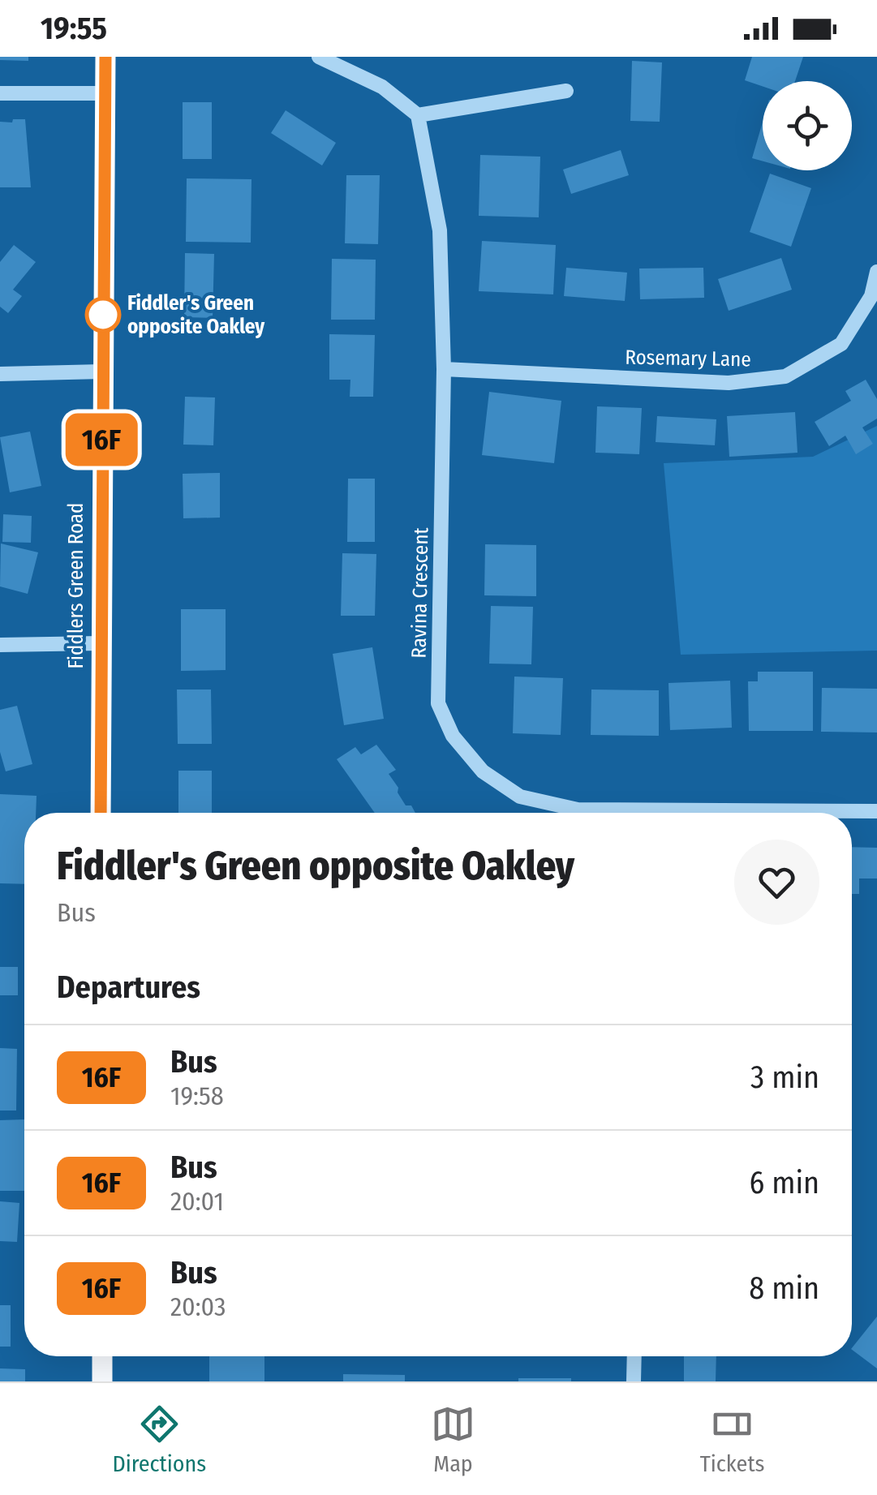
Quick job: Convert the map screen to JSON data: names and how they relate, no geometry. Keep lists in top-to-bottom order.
{
  "streets": {
    "main road": ["Fiddlers Green Road"],
    "street": ["Rosemary Lane", "Ravina Crescent"]
  },
  "crossings": [
    ["Rosemary Lane", "Ravina Crescent"]
  ],
  "places": ["Fiddler's Green opposite Oakley"],
  "lines": ["bus line 16F"],
  "page": {
    "status": "19:55",
    "on_map": "16F",
    "heading": [
      ["Fiddler's Green opposite Oakley", "Bus"],
      "Departures"
    ],
    "list": [
      {
        "mark": "16F",
        "name": "Bus",
        "note": "19:58",
        "value": "3 min"
      },
      {
        "mark": "16F",
        "name": "Bus",
        "note": "20:01",
        "value": "6 min"
      },
      {
        "mark": "16F",
        "name": "Bus",
        "note": "20:03",
        "value": "8 min"
      }
    ],
    "tabs": ["Directions", "Map", "Tickets"]
  }
}
